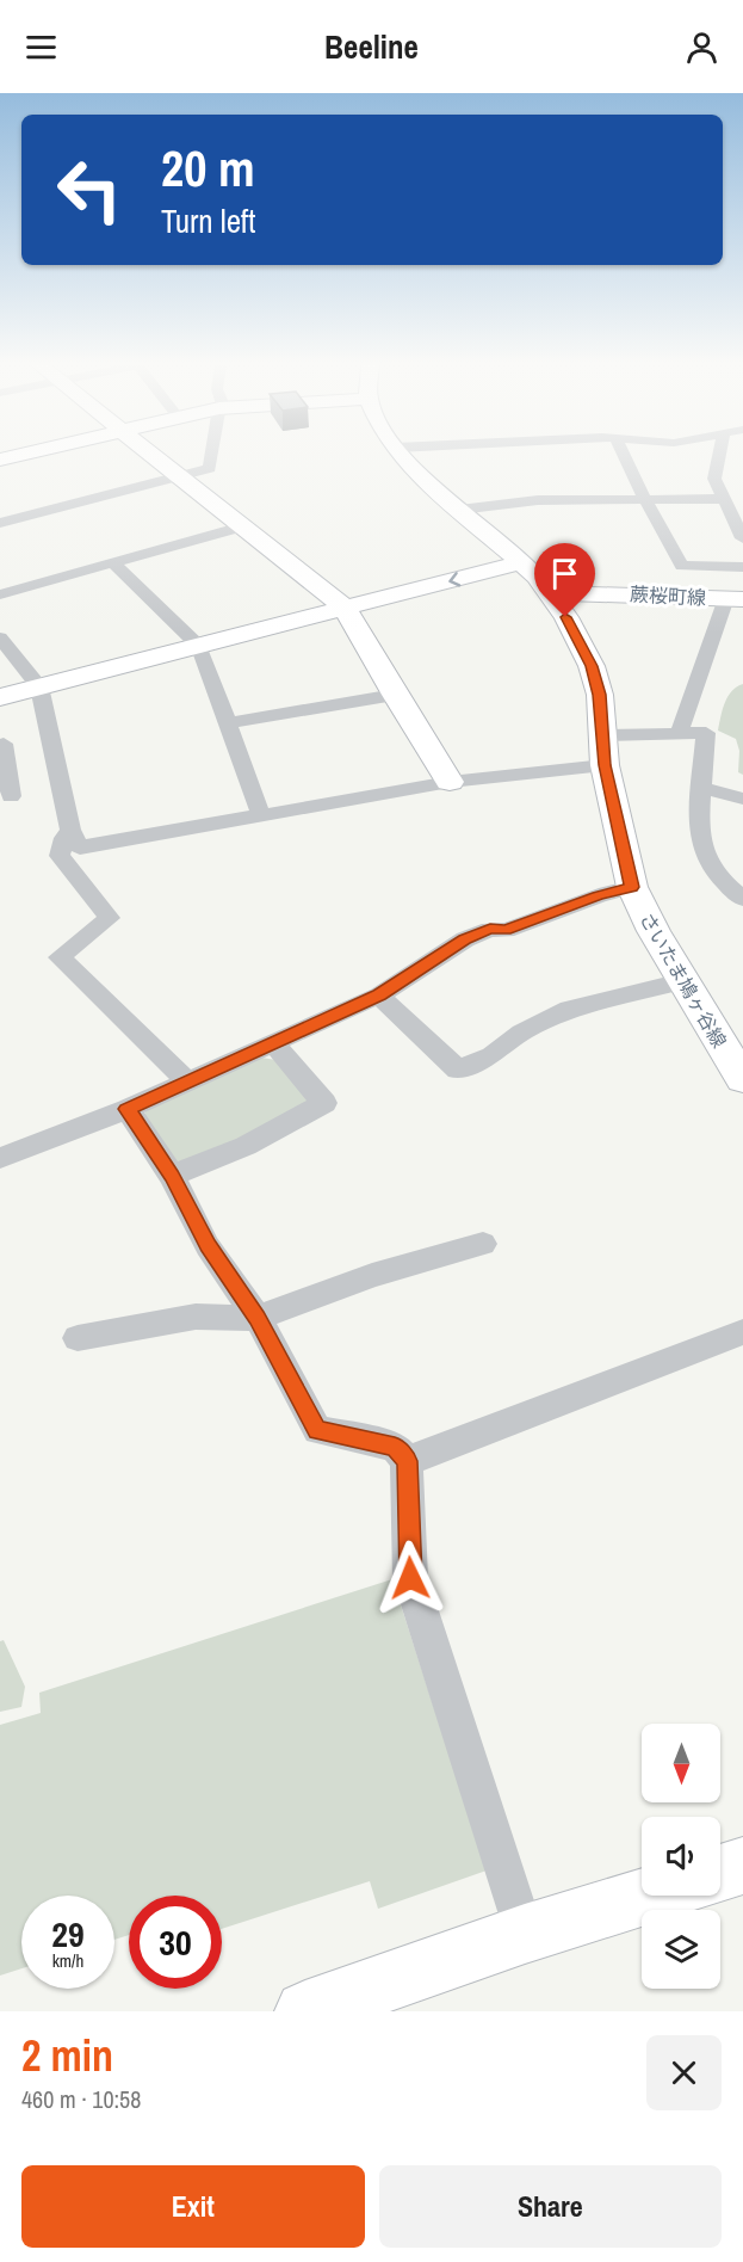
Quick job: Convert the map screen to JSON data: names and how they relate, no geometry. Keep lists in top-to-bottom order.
{
  "streets": {
    "main road": ["蕨桜町線", "さいたま鳩ヶ谷線"]
  },
  "crossings": [
    ["蕨桜町線", "さいたま鳩ヶ谷線"]
  ],
  "north": "bottom",
  "page": {
    "header": "Beeline",
    "turn": ["20 m", "Turn left"],
    "speed": "29 km/h",
    "limit": "30",
    "heading": ["2 min", "460 m · 10:58"],
    "buttons": ["Exit", "Share"]
  }
}
